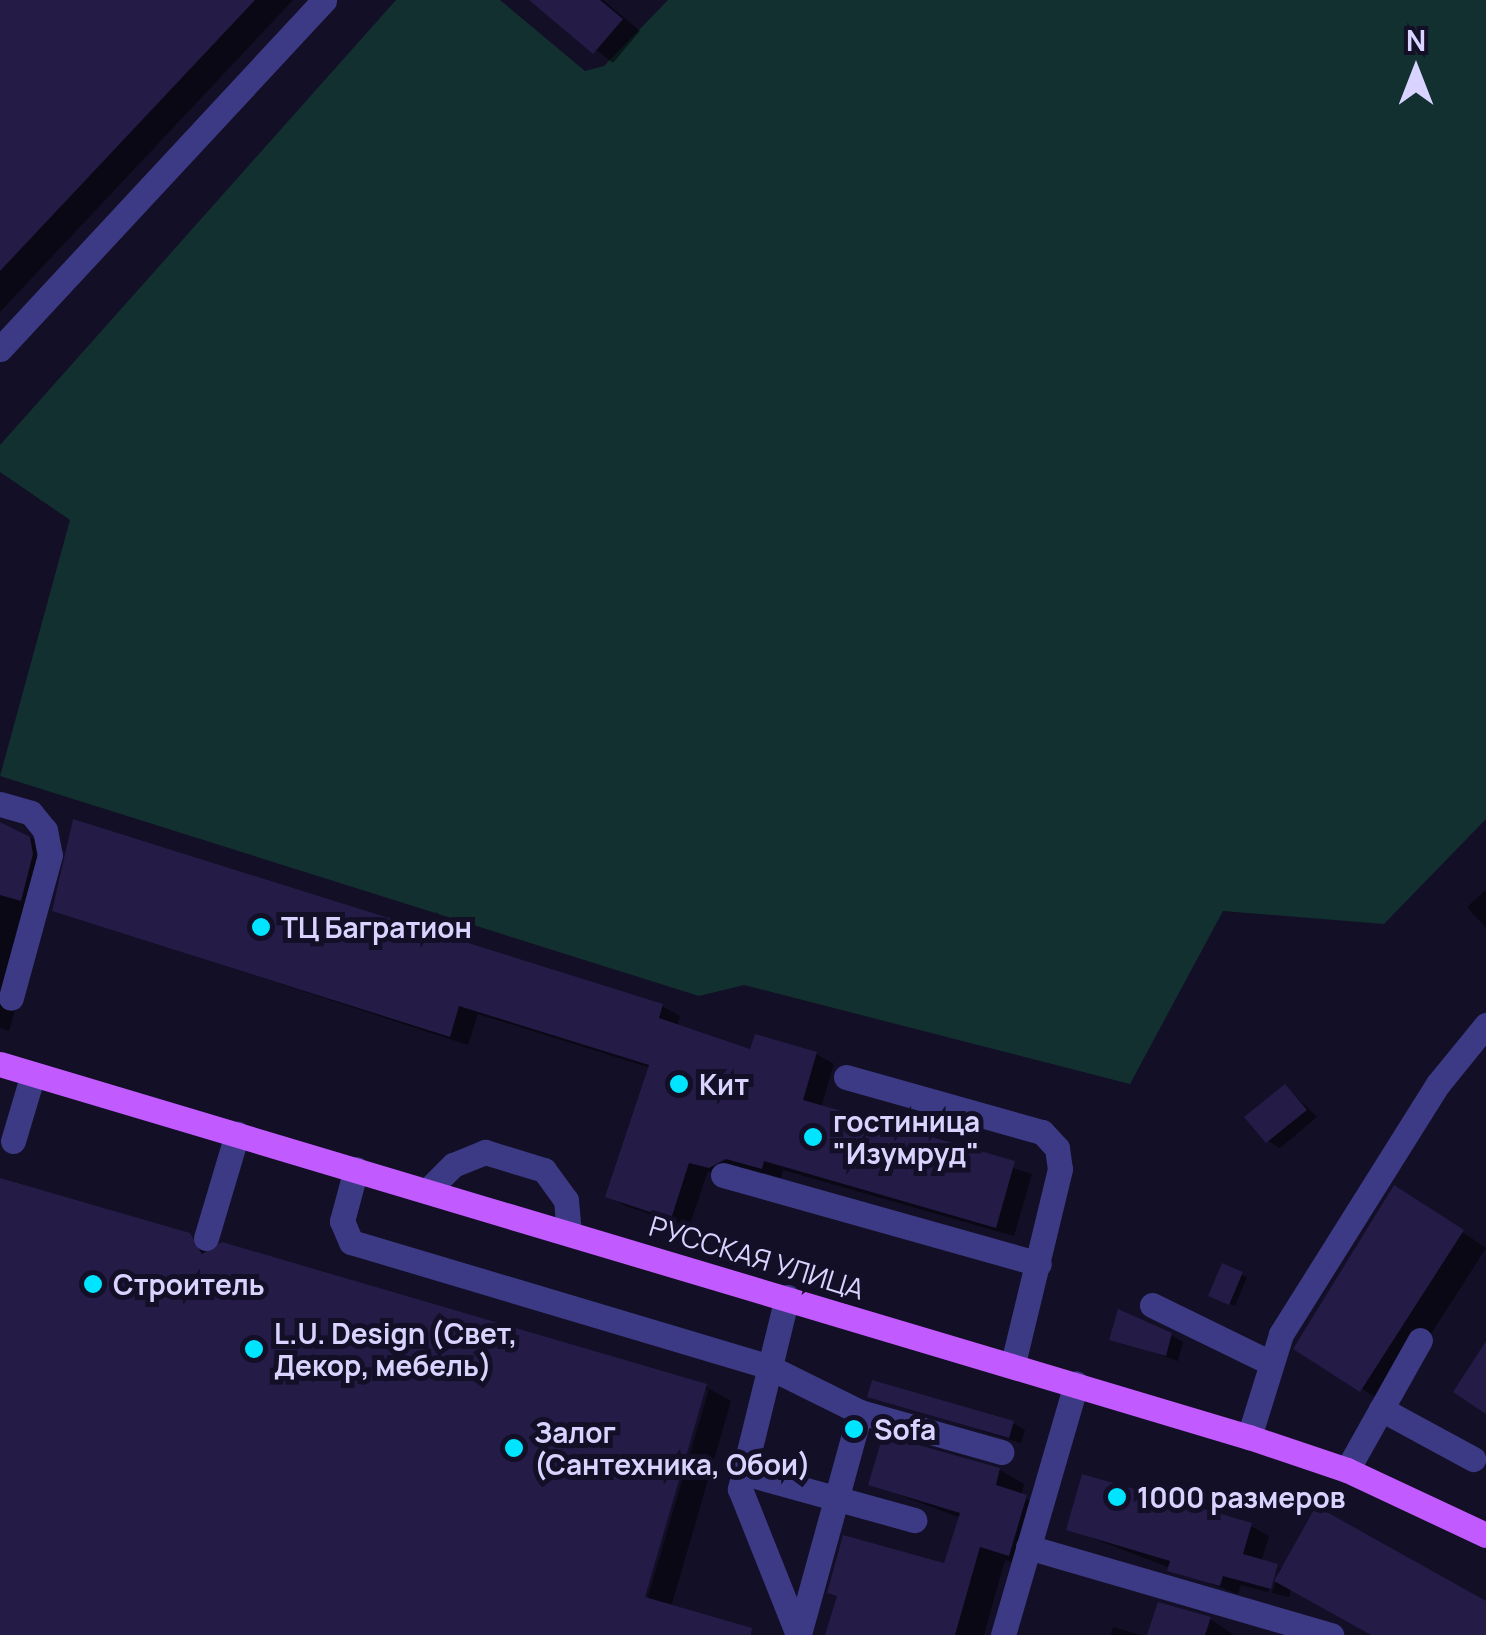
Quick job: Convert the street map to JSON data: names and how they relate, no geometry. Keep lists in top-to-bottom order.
{
  "streets": {
    "main road": ["РУССКАЯ УЛИЦА"]
  },
  "places": [
    "ТЦ Багратион",
    "Кит",
    "гостиница \"Изумруд\"",
    "Строитель",
    "L.U. Design (Свет, Декор, мебель)",
    "Sofa",
    "Залог (Сантехника, Обои)",
    "1000 размеров"
  ],
  "north": "top"
}
